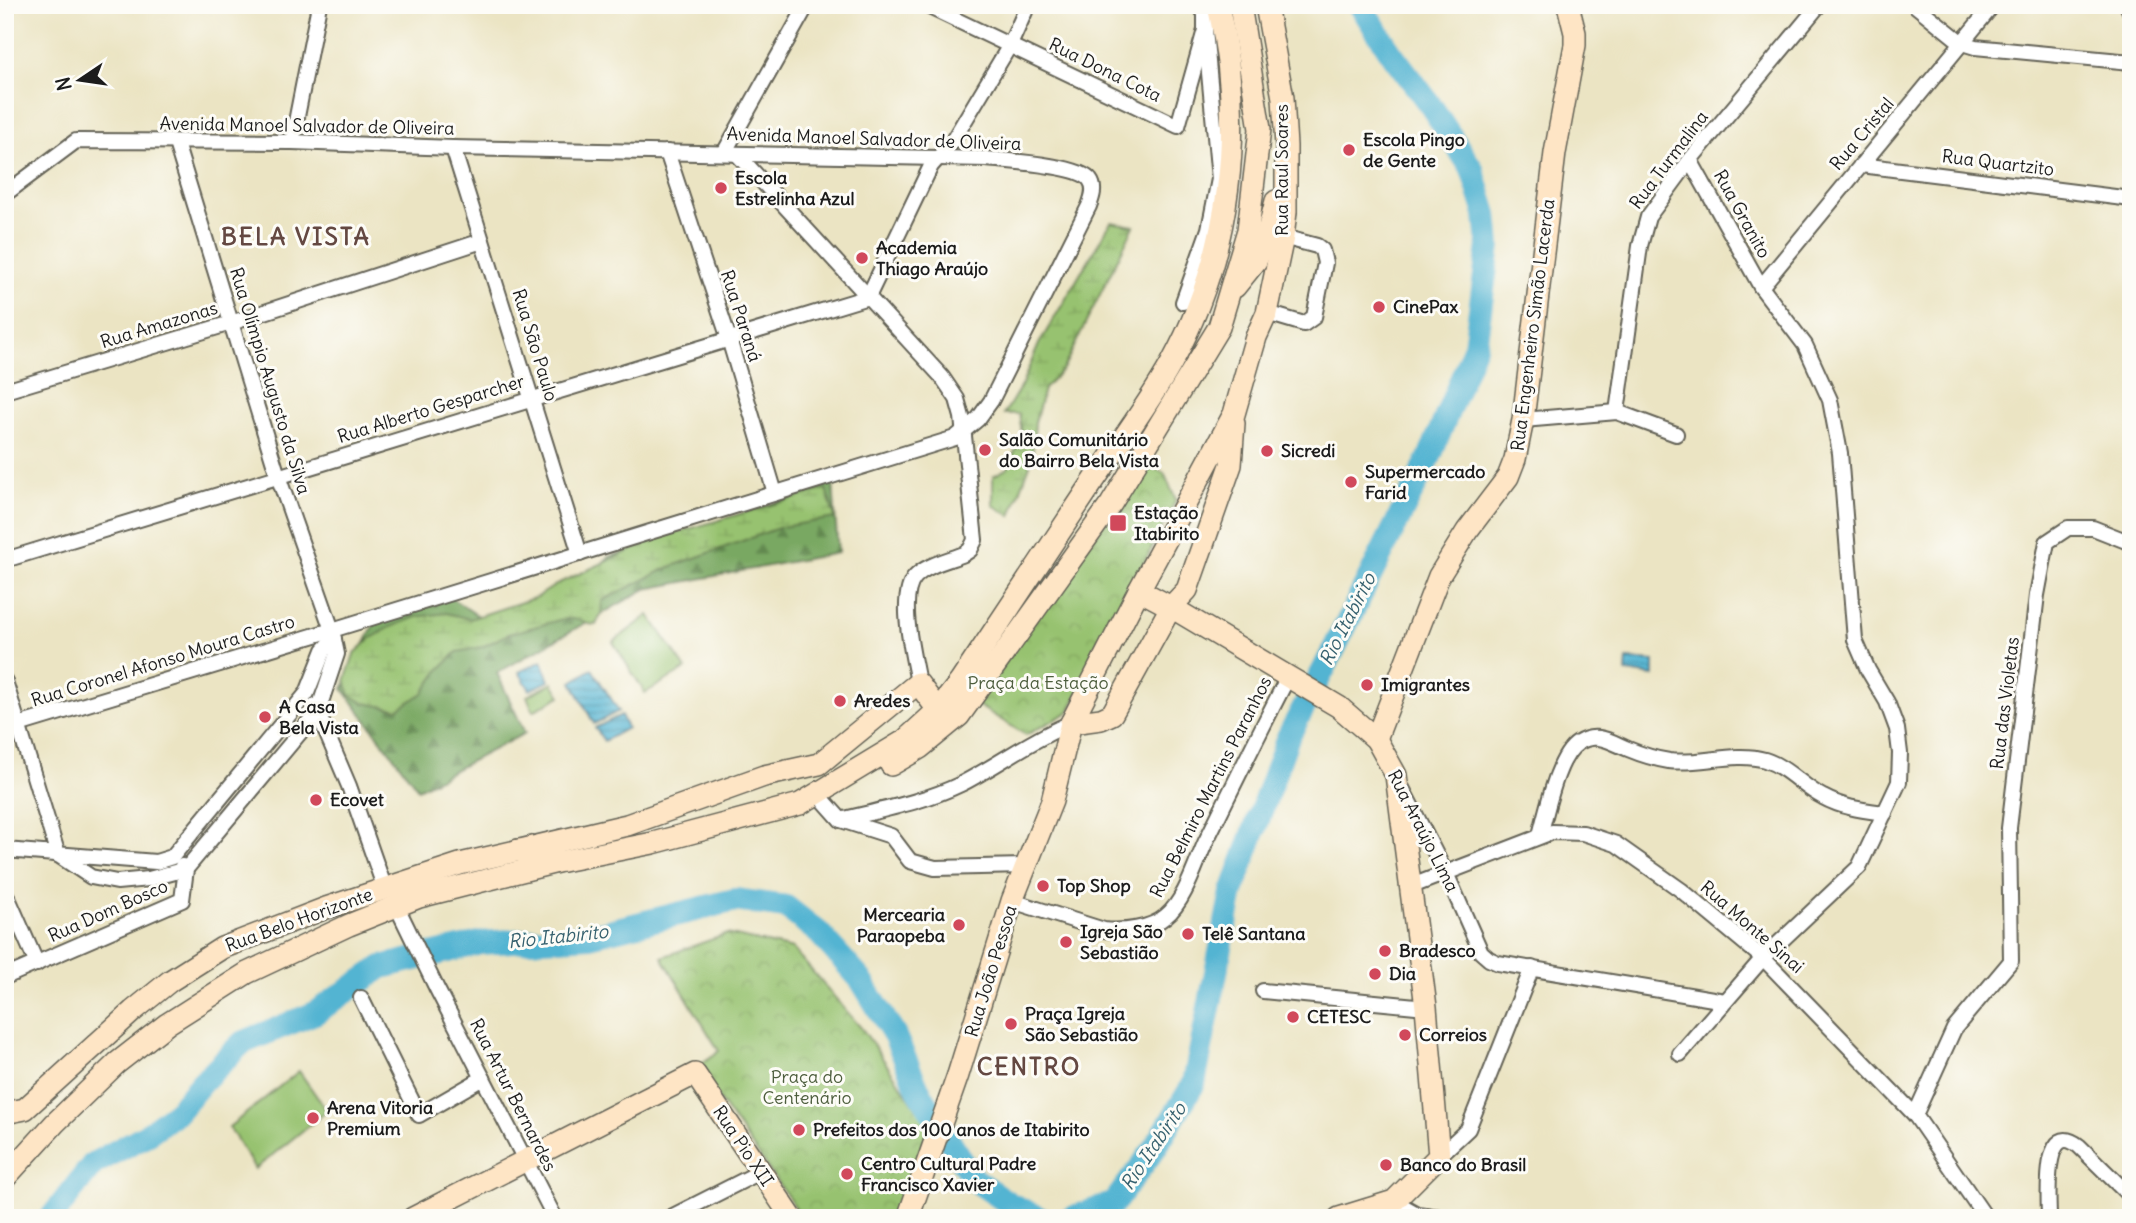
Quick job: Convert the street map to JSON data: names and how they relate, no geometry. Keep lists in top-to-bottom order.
{
  "streets": {
    "street": [
      "Rua Dona Cota",
      "Avenida Manoel Salvador de Oliveira",
      "Rua Cristal",
      "Rua Turmalina",
      "Rua Quartzito",
      "Rua Raul Soares",
      "Rua Granito",
      "Rua Paraná",
      "Rua Amazonas",
      "Rua Engenheiro Simão Lacerda",
      "Rua São Paulo",
      "Rua Olímpio Augusto da Silva",
      "Rua Alberto Gesparcher",
      "Rua Coronel Afonso Moura Castro",
      "Rua das Violetas",
      "Rua Belmiro Martins Paranhos",
      "Rua Araújo Lima",
      "Rua Dom Bosco",
      "Rua Belo Horizonte",
      "Rua Monte Sinai",
      "Rua João Pessoa",
      "Rua Artur Bernardes",
      "Rua Pio XII"
    ]
  },
  "crossings": [
    ["Avenida Manoel Salvador de Oliveira", "Rua Paraná"],
    ["Avenida Manoel Salvador de Oliveira", "Rua São Paulo"],
    ["Avenida Manoel Salvador de Oliveira", "Rua Olímpio Augusto da Silva"],
    ["Avenida Manoel Salvador de Oliveira", "Rua Coronel Afonso Moura Castro"],
    ["Rua Cristal", "Rua Quartzito"],
    ["Rua Cristal", "Rua Granito"],
    ["Rua Turmalina", "Rua Granito"],
    ["Rua Raul Soares", "Rua João Pessoa"],
    ["Rua Granito", "Rua Araújo Lima"],
    ["Rua Granito", "Rua Monte Sinai"],
    ["Rua Paraná", "Rua Alberto Gesparcher"],
    ["Rua Amazonas", "Rua São Paulo"],
    ["Rua Amazonas", "Rua Olímpio Augusto da Silva"],
    ["Rua Engenheiro Simão Lacerda", "Rua Araújo Lima"],
    ["Rua São Paulo", "Rua Alberto Gesparcher"],
    ["Rua Olímpio Augusto da Silva", "Rua Alberto Gesparcher"],
    ["Rua Olímpio Augusto da Silva", "Rua Coronel Afonso Moura Castro"],
    ["Rua das Violetas", "Rua Monte Sinai"],
    ["Rua Belmiro Martins Paranhos", "Rua Araújo Lima"],
    ["Rua Belmiro Martins Paranhos", "Rua João Pessoa"],
    ["Rua Araújo Lima", "Rua Monte Sinai"],
    ["Rua Araújo Lima", "Rua João Pessoa"],
    ["Rua Belo Horizonte", "Rua Artur Bernardes"],
    ["Rua Artur Bernardes", "Rua Pio XII"]
  ],
  "districts": ["BELA VISTA", "CENTRO"],
  "water": ["Rio Itabirito"],
  "parks": ["Praça da Estação", "Praça do Centenário"],
  "places": {
    "other": [
      "Escola Pingo de Gente",
      "Escola Estrelinha Azul",
      "Academia Thiago Araújo",
      "CinePax",
      "Salão Comunitário do Bairro Bela Vista",
      "Sicredi",
      "Supermercado Farid",
      "Imigrantes",
      "Aredes",
      "A Casa Bela Vista",
      "Ecovet",
      "Top Shop",
      "Mercearia Paraopeba",
      "Telê Santana",
      "Igreja São Sebastião",
      "Bradesco",
      "Dia",
      "CETESC",
      "Praça Igreja São Sebastião",
      "Correios",
      "Arena Vitoria Premium",
      "Prefeitos dos 100 anos de Itabirito",
      "Banco do Brasil",
      "Centro Cultural Padre Francisco Xavier"
    ],
    "transit": ["Estação Itabirito"]
  },
  "north": "left"
}
